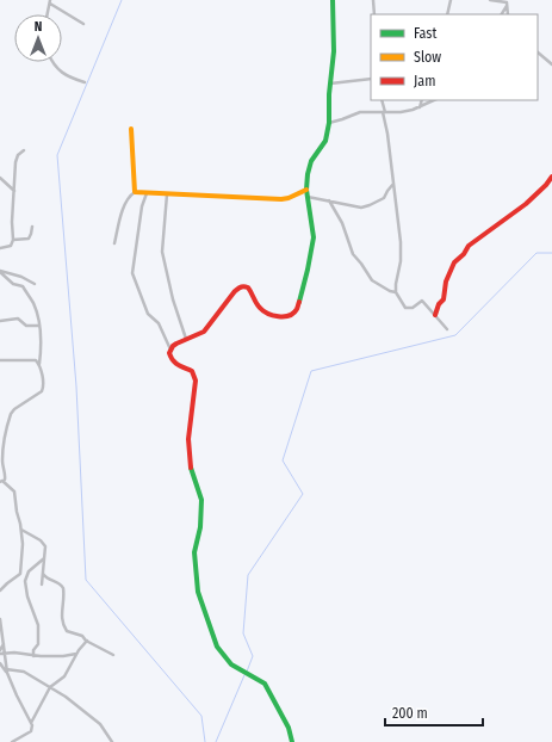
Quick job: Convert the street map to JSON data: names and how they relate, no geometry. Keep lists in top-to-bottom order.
{
  "legend": ["Fast", "Slow", "Jam"],
  "scale_bar": "200 m",
  "north": "top"
}
